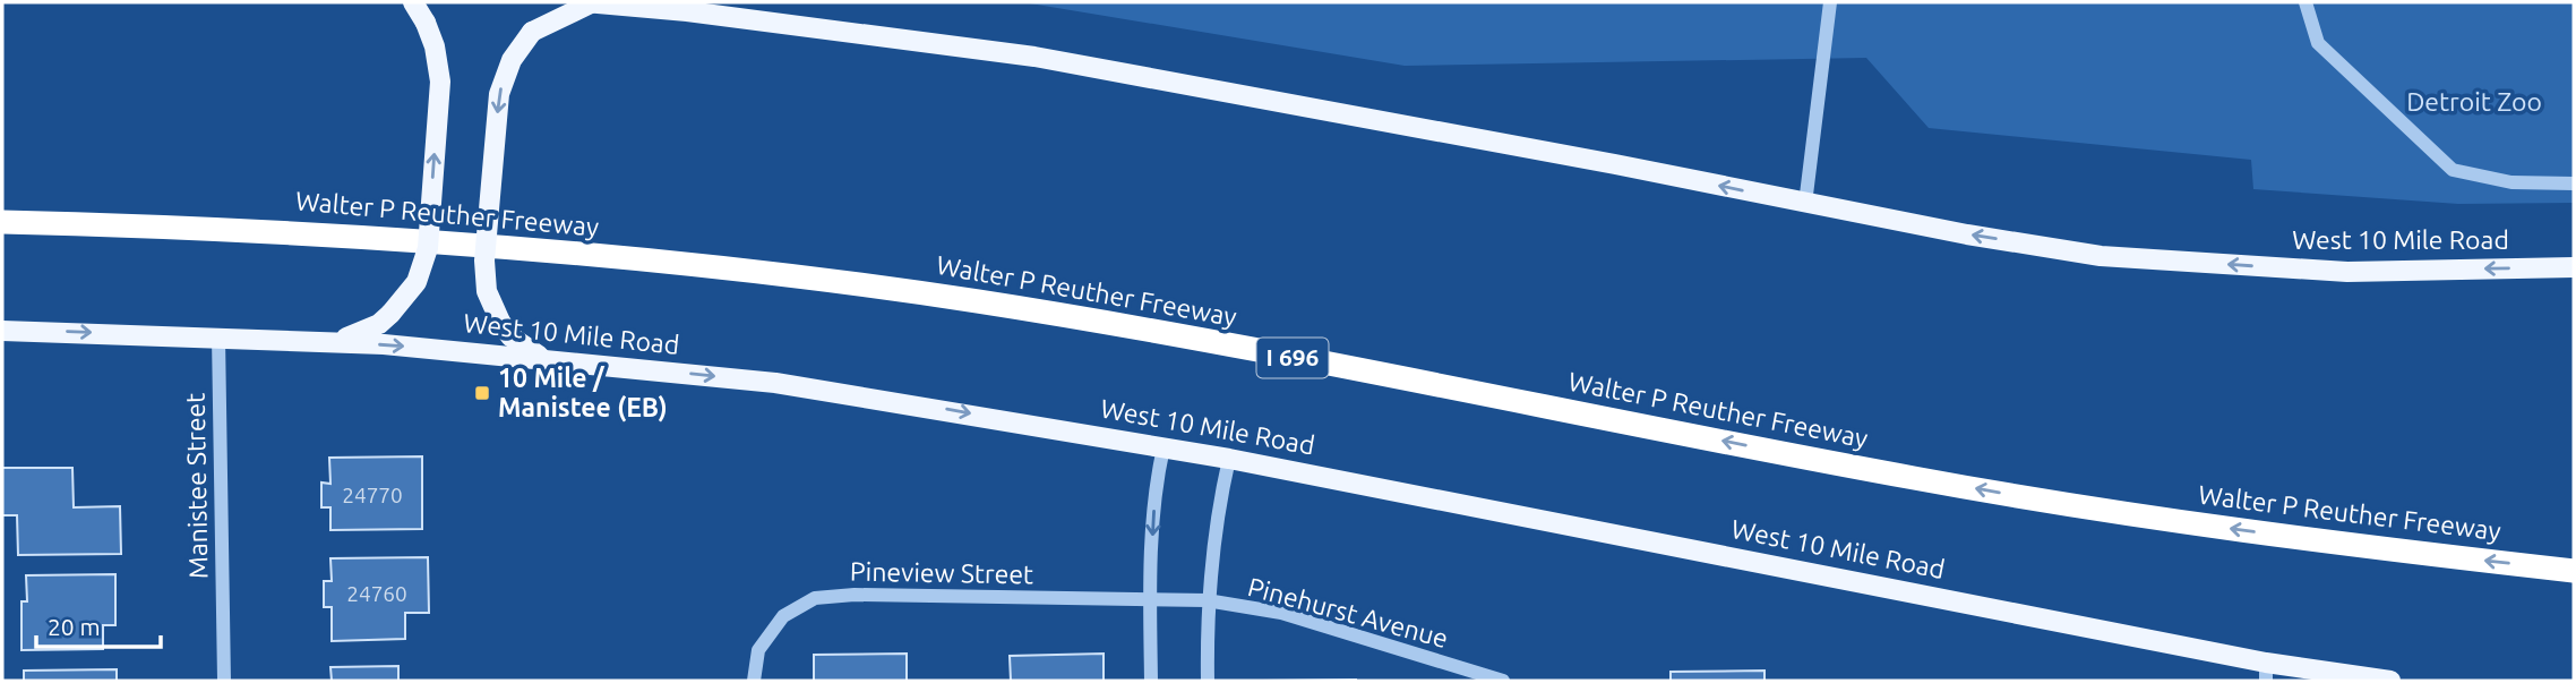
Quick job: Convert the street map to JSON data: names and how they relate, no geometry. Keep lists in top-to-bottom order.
{
  "streets": {
    "highway": ["Walter P Reuther Freeway", "I 696"],
    "main road": ["West 10 Mile Road"],
    "street": ["Manistee Street", "Pineview Street", "Pinehurst Avenue"]
  },
  "crossings": [
    ["West 10 Mile Road", "Manistee Street"],
    ["Pineview Street", "Pinehurst Avenue"]
  ],
  "one_way": ["Walter P Reuther Freeway"],
  "parks": ["Detroit Zoo"],
  "places": {
    "transit": ["10 Mile / Manistee (EB)"]
  },
  "house_numbers": ["24770", "24760"],
  "scale_bar": "20 m"
}
